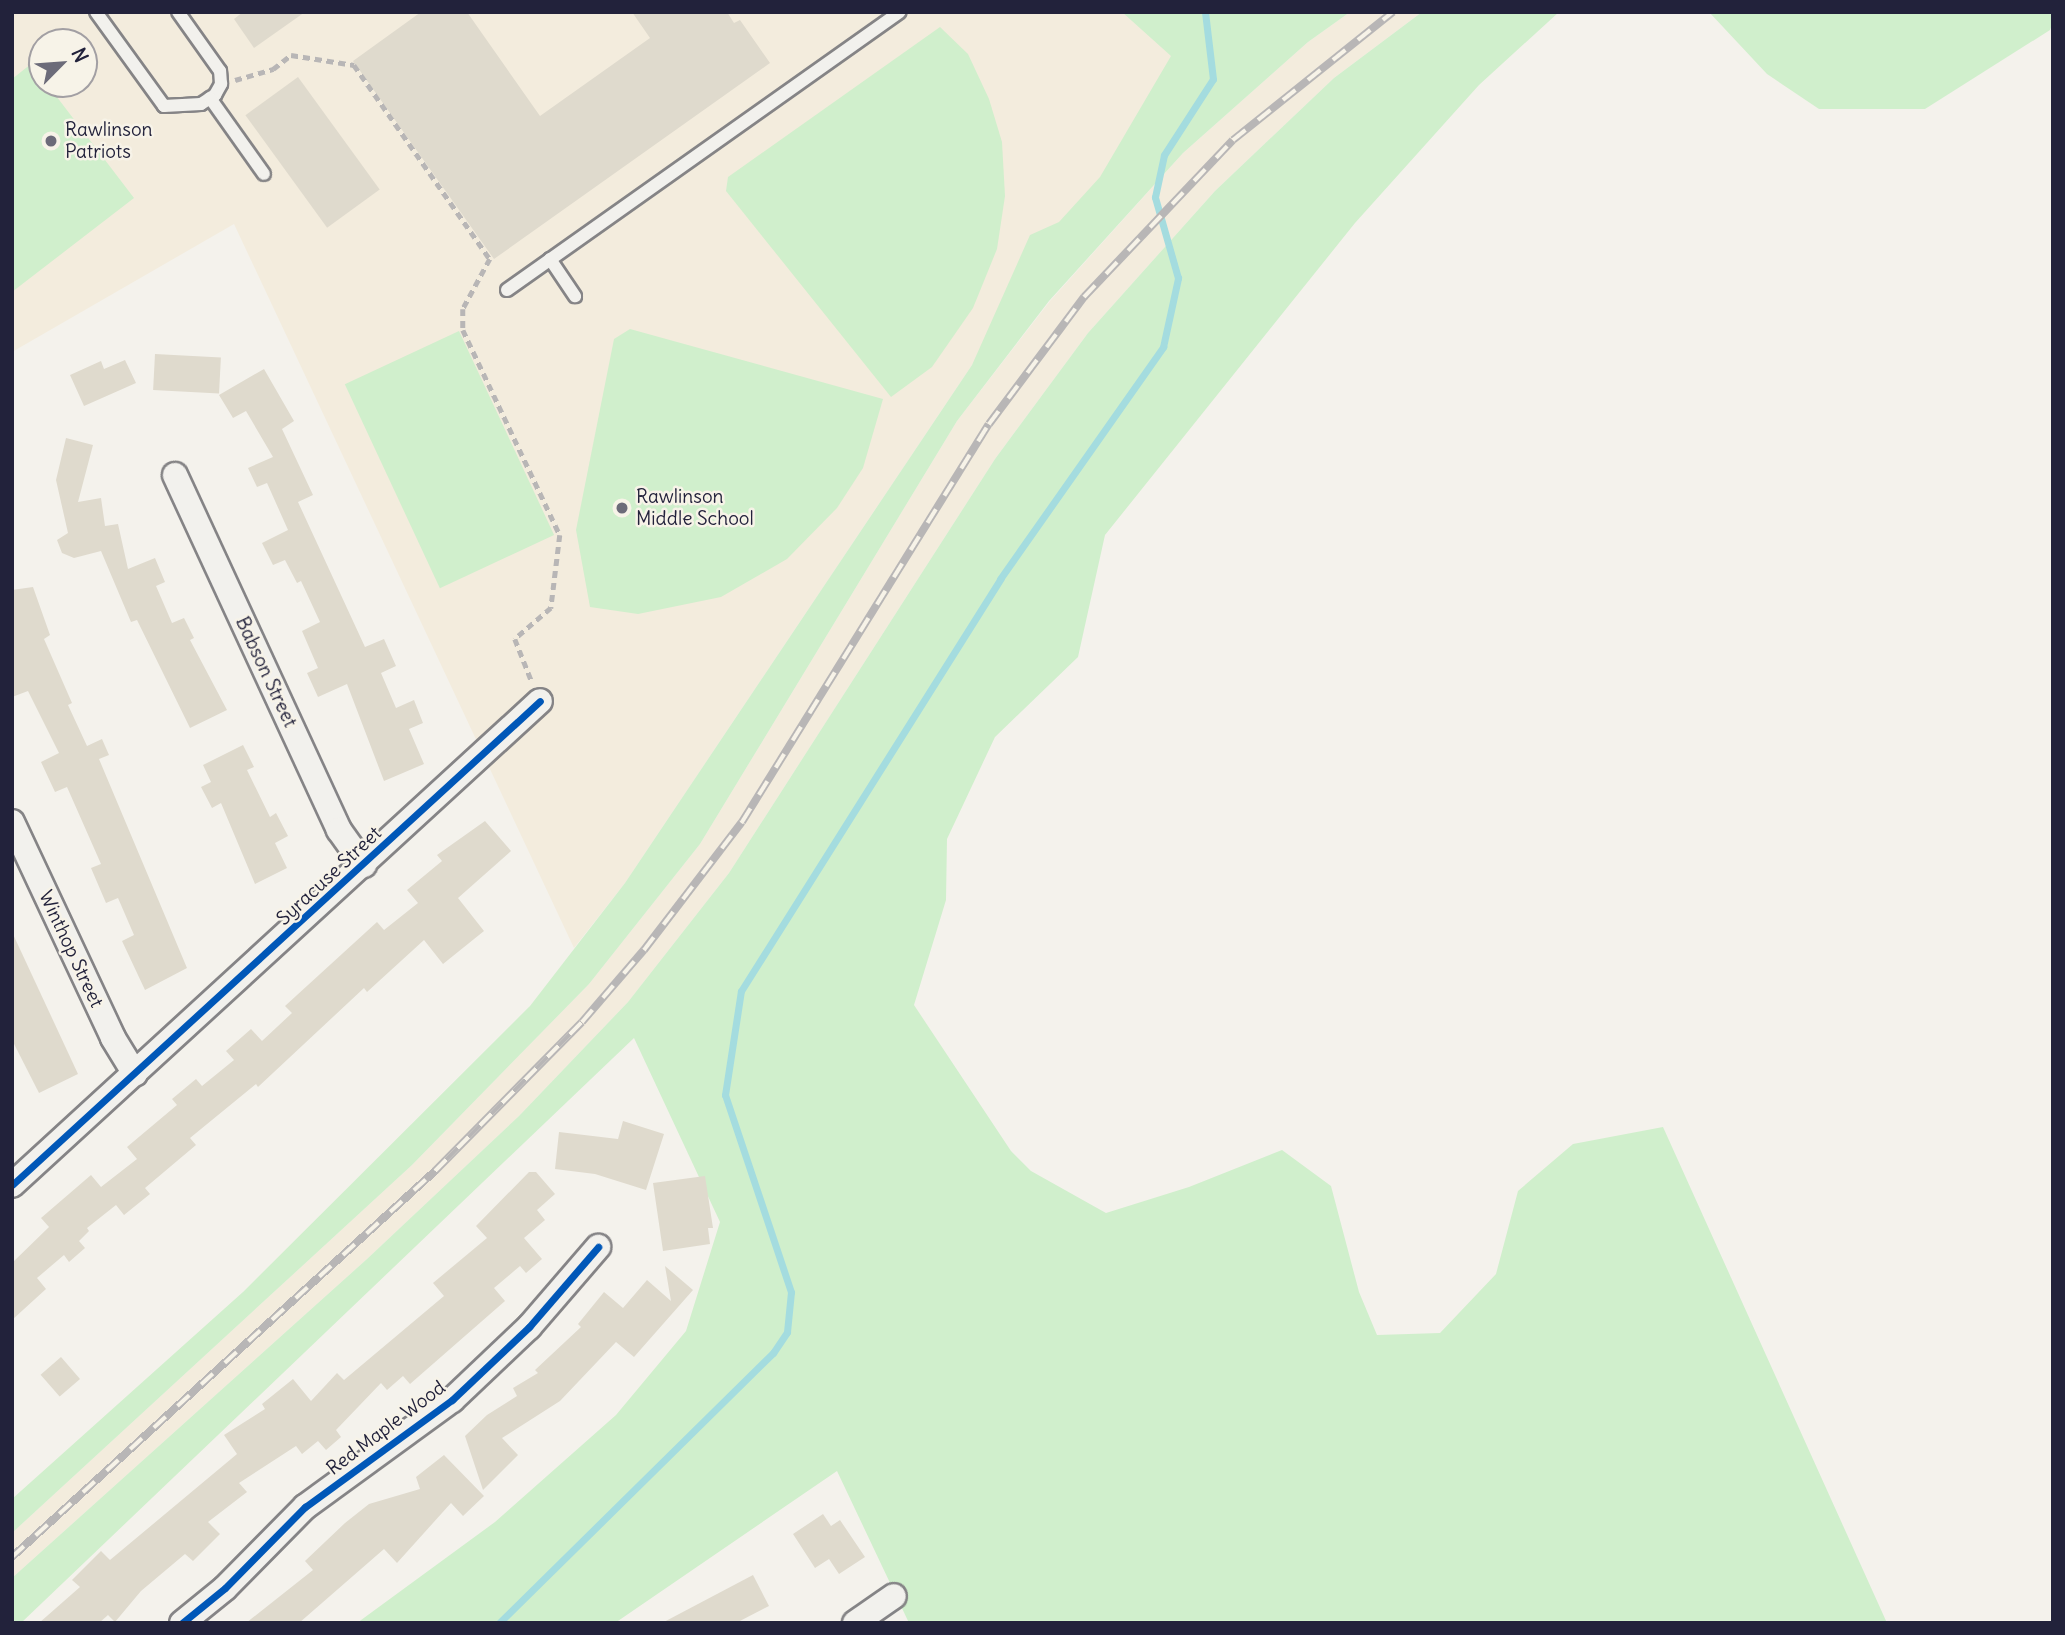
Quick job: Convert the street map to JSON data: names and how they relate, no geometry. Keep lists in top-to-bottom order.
{
  "streets": {
    "street": [
      "Babson Street",
      "Syracuse Street",
      "Winthop Street",
      "Red Maple Wood"
    ]
  },
  "crossings": [
    ["Babson Street", "Syracuse Street"],
    ["Syracuse Street", "Winthop Street"]
  ],
  "places": ["Rawlinson Patriots", "Rawlinson Middle School"],
  "north": "top right"
}
